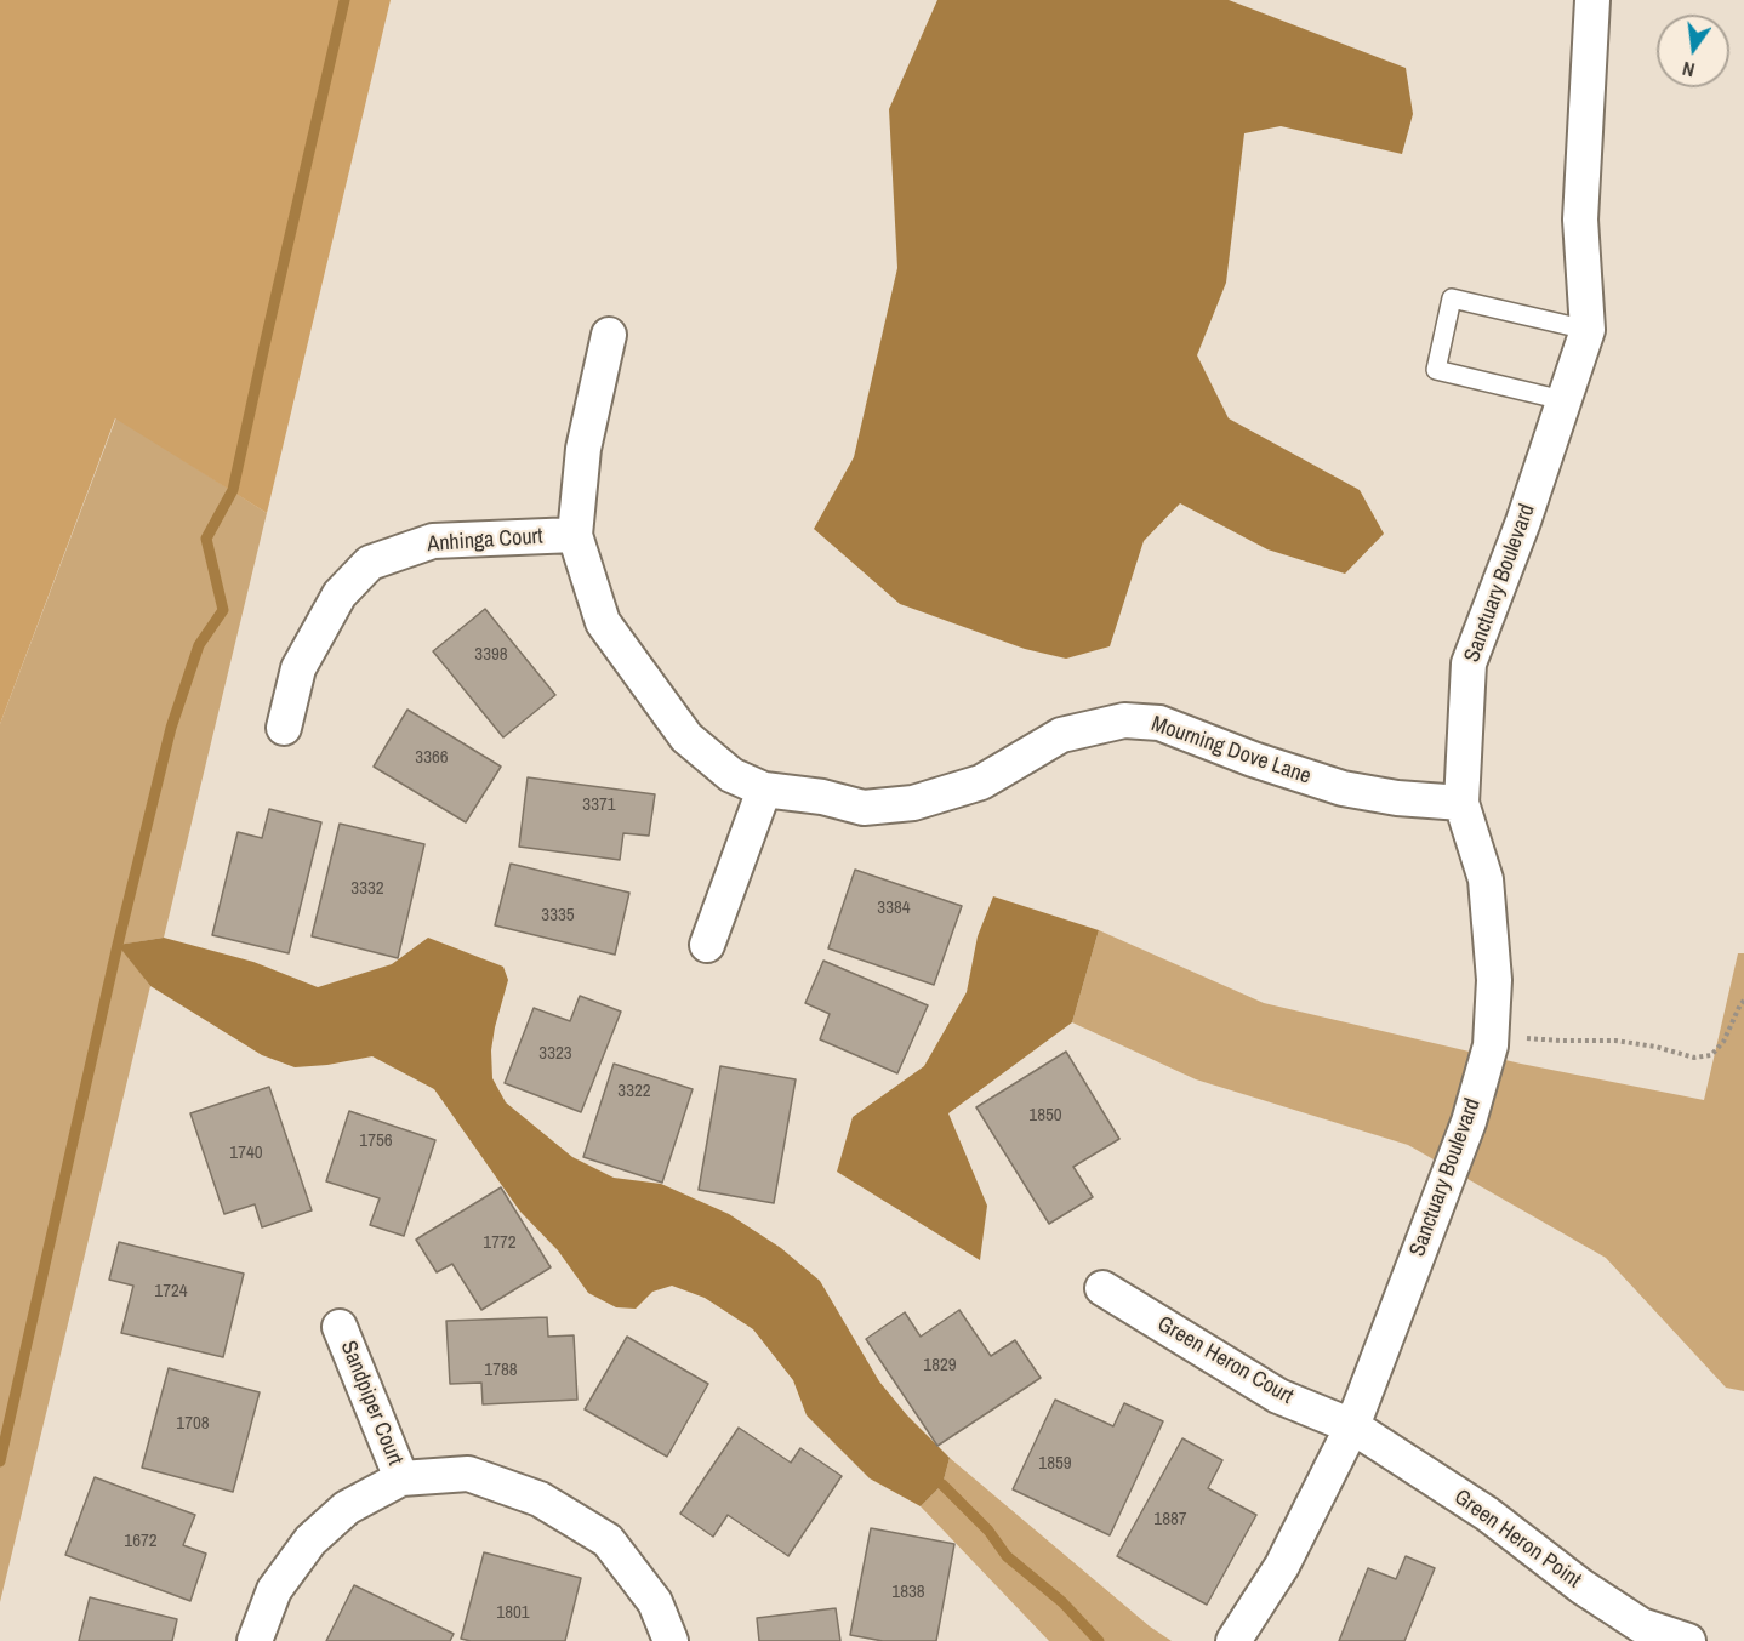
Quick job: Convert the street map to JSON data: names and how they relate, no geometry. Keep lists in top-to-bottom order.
{
  "streets": {
    "street": [
      "Anhinga Court",
      "Sanctuary Boulevard",
      "Mourning Dove Lane",
      "Green Heron Court",
      "Sandpiper Court",
      "Green Heron Point"
    ]
  },
  "crossings": [
    ["Anhinga Court", "Mourning Dove Lane"],
    ["Sanctuary Boulevard", "Mourning Dove Lane"],
    ["Sanctuary Boulevard", "Green Heron Court"],
    ["Sanctuary Boulevard", "Green Heron Point"],
    ["Green Heron Court", "Green Heron Point"]
  ],
  "house_numbers": [
    "3398",
    "3366",
    "3371",
    "3332",
    "3384",
    "3335",
    "3323",
    "3322",
    "1850",
    "1756",
    "1740",
    "1772",
    "1724",
    "1829",
    "1788",
    "1708",
    "1859",
    "1887",
    "1672",
    "1838",
    "1801"
  ],
  "north": "bottom"
}
